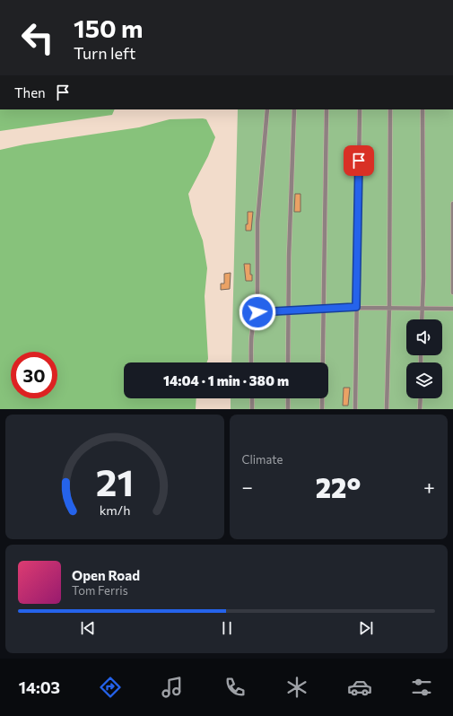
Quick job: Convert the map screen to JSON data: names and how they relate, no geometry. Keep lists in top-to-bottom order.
{
  "page": {
    "turn": ["150 m", "Turn left"],
    "then": "Then",
    "limit": "30",
    "trip": "14:04 · 1 min · 380 m",
    "tile": "Climate",
    "heat": ["−", "22°", "+"],
    "song": ["Open Road", "Tom Ferris"],
    "tabs": "14:03",
    "gauge": ["21", "km/h"]
  }
}
